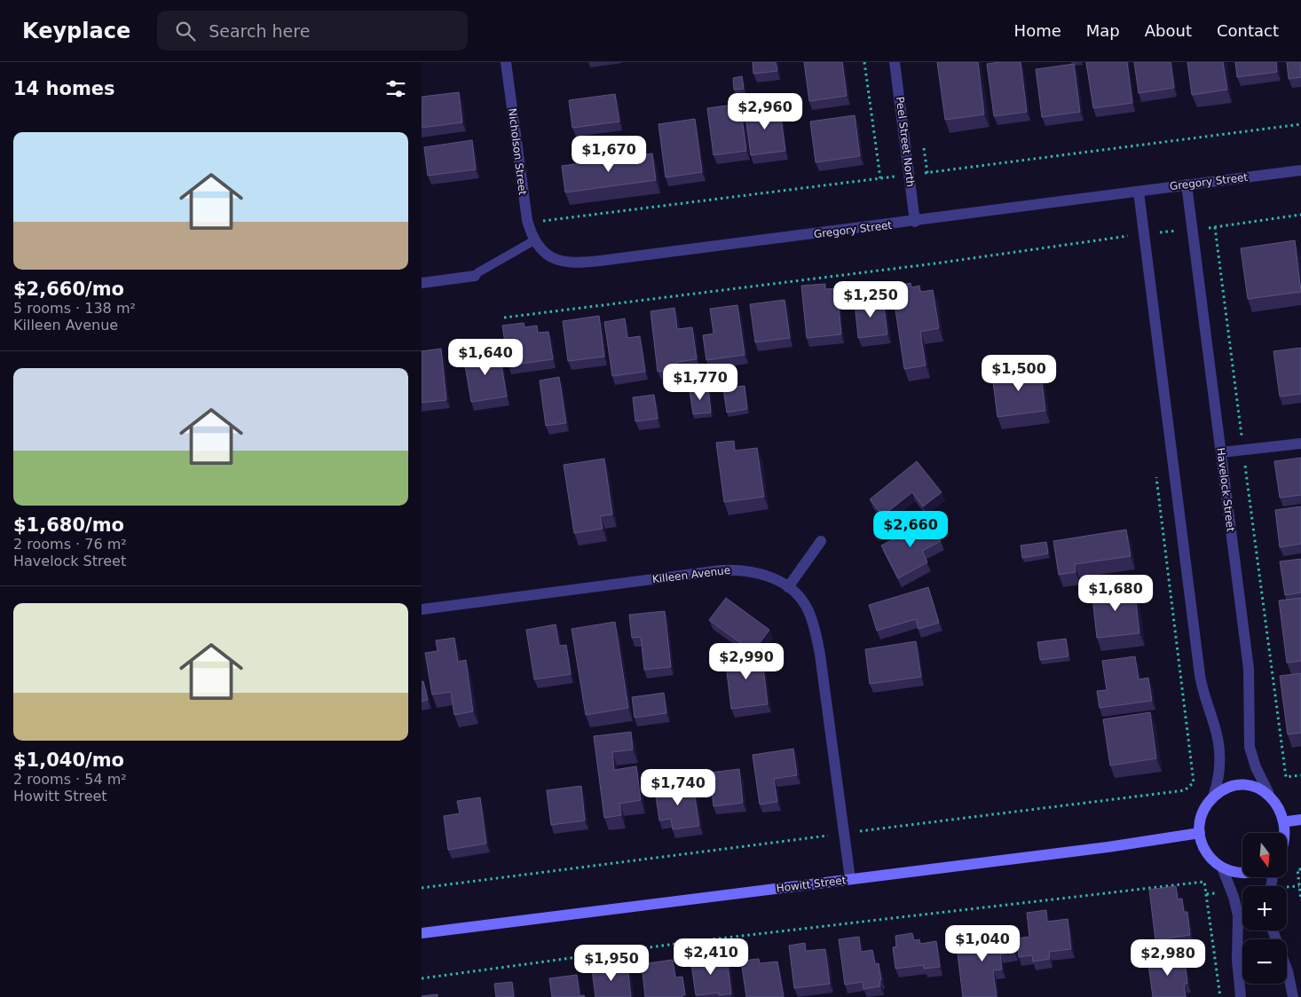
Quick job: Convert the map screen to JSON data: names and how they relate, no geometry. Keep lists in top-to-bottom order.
{
  "streets": {
    "street": [
      "Peel Street North",
      "Nicholson Street",
      "Gregory Street",
      "Havelock Street",
      "Killeen Avenue",
      "Howitt Street"
    ]
  },
  "crossings": [
    ["Peel Street North", "Gregory Street"],
    ["Nicholson Street", "Gregory Street"],
    ["Gregory Street", "Havelock Street"],
    ["Killeen Avenue", "Howitt Street"]
  ],
  "north": "bottom",
  "page": {
    "header": "Keyplace",
    "search": "Search here",
    "nav": [
      "Home",
      "Map",
      "About",
      "Contact"
    ],
    "heading": "14 homes",
    "price": [
      "$2,960",
      "$1,670",
      "$1,250",
      "$1,640",
      "$1,500",
      "$1,770",
      "$2,660",
      "$1,680",
      "$2,990",
      "$1,740",
      "$1,040",
      "$2,410",
      "$2,980",
      "$1,950"
    ],
    "list": [
      {
        "name": "$2,660/mo",
        "note": "5 rooms · 138 m² · Killeen Avenue"
      },
      {
        "name": "$1,680/mo",
        "note": "2 rooms · 76 m² · Havelock Street"
      },
      {
        "name": "$1,040/mo",
        "note": "2 rooms · 54 m² · Howitt Street"
      }
    ],
    "map_buttons": ["+", "−"]
  }
}
